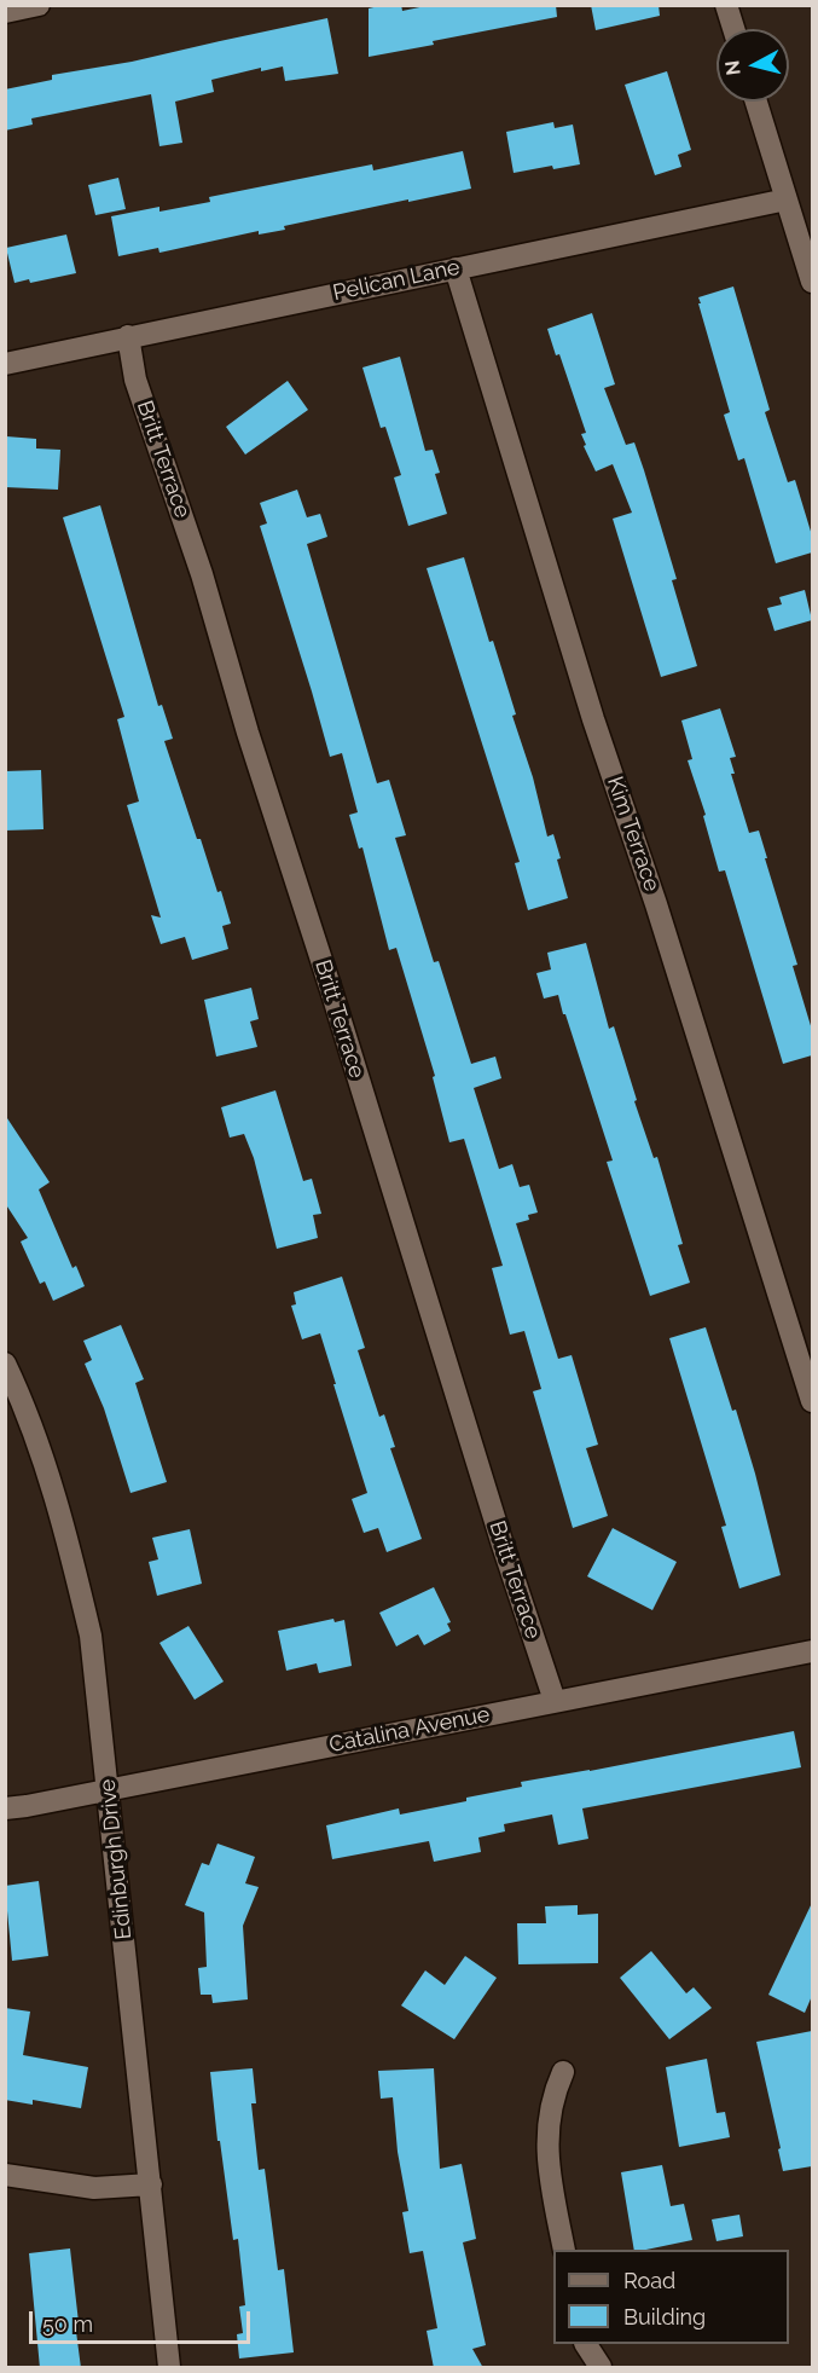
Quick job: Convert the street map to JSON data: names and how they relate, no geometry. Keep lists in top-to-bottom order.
{
  "streets": {
    "street": [
      "Pelican Lane",
      "Britt Terrace",
      "Kim Terrace",
      "Catalina Avenue",
      "Edinburgh Drive"
    ]
  },
  "crossings": [
    ["Pelican Lane", "Britt Terrace"],
    ["Pelican Lane", "Kim Terrace"],
    ["Britt Terrace", "Catalina Avenue"],
    ["Catalina Avenue", "Edinburgh Drive"]
  ],
  "legend": ["Road", "Building"],
  "scale_bar": "50 m",
  "north": "left"
}
